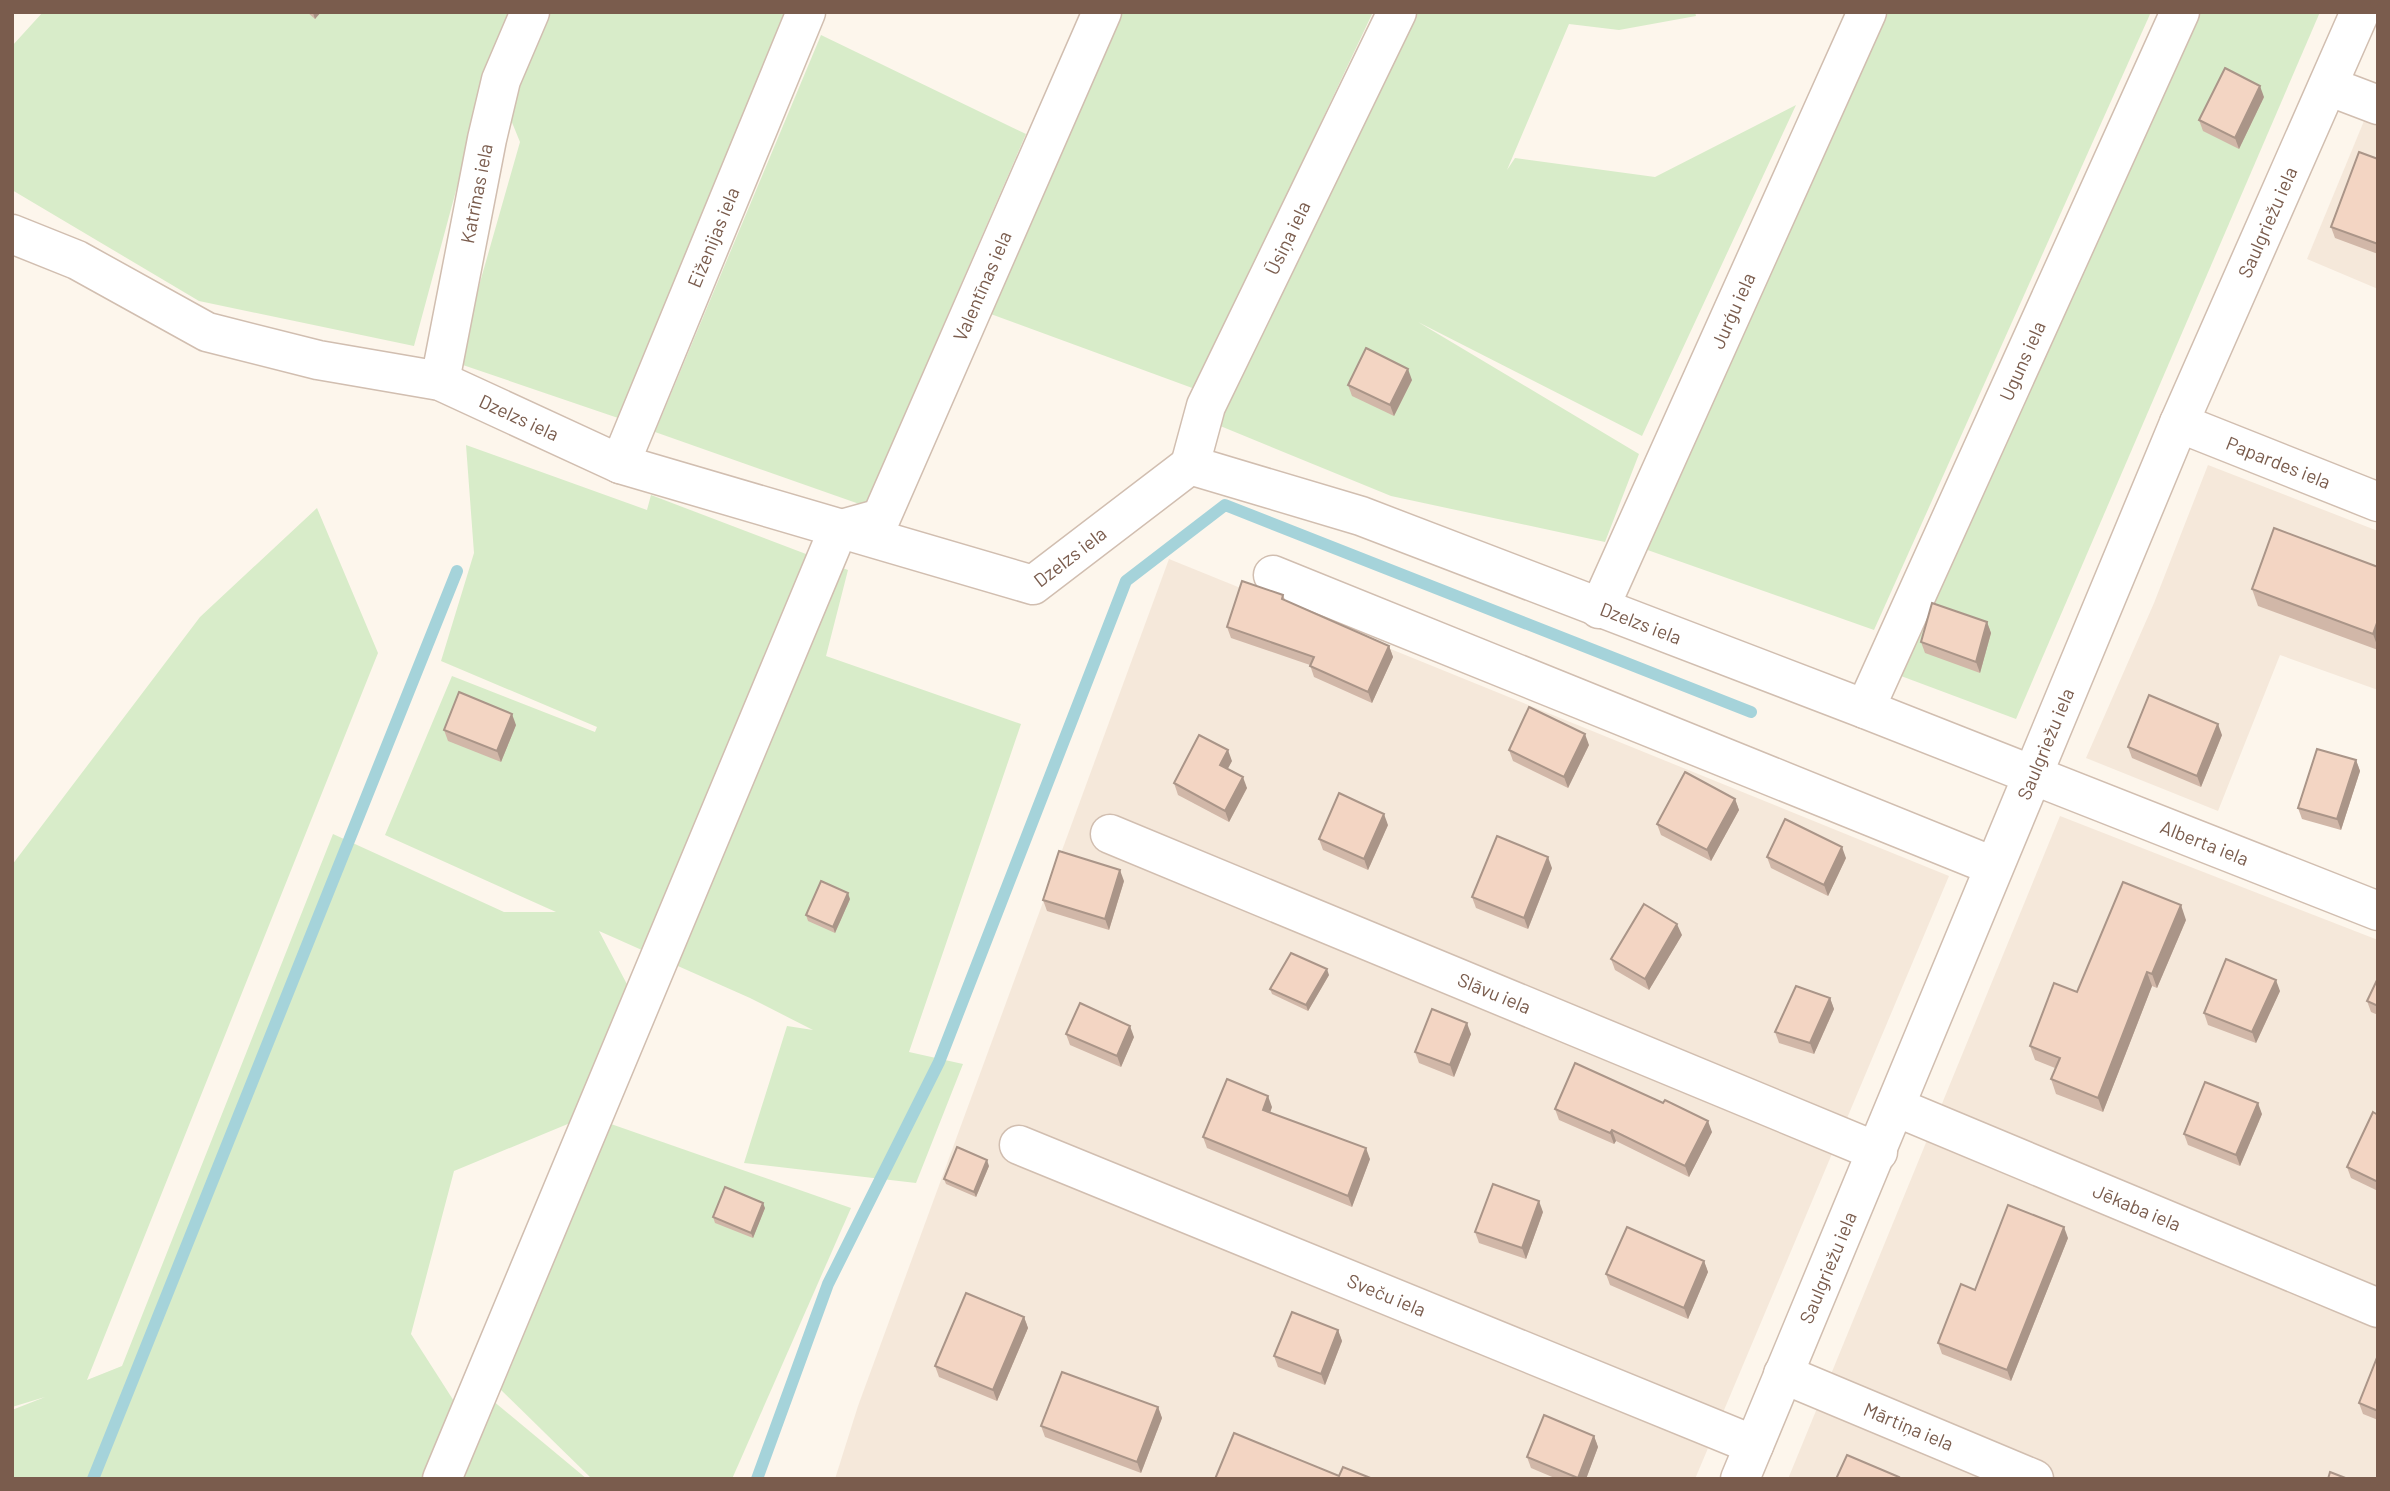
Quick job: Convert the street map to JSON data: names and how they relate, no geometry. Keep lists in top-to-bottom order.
{
  "streets": {
    "street": [
      "Katrīnas iela",
      "Saulgriežu iela",
      "Ūsiņa iela",
      "Eiženijas iela",
      "Valentīnas iela",
      "Jurģu iela",
      "Uguns iela",
      "Dzelzs iela",
      "Papardes iela",
      "Alberta iela",
      "Slāvu iela",
      "Jēkaba iela",
      "Sveču iela",
      "Mārtiņa iela"
    ]
  },
  "crossings": [
    ["Katrīnas iela", "Dzelzs iela"],
    ["Saulgriežu iela", "Dzelzs iela"],
    ["Saulgriežu iela", "Papardes iela"],
    ["Saulgriežu iela", "Alberta iela"],
    ["Saulgriežu iela", "Slāvu iela"],
    ["Saulgriežu iela", "Jēkaba iela"],
    ["Saulgriežu iela", "Sveču iela"],
    ["Saulgriežu iela", "Mārtiņa iela"],
    ["Ūsiņa iela", "Dzelzs iela"],
    ["Eiženijas iela", "Dzelzs iela"],
    ["Valentīnas iela", "Dzelzs iela"],
    ["Jurģu iela", "Dzelzs iela"],
    ["Uguns iela", "Dzelzs iela"],
    ["Dzelzs iela", "Alberta iela"]
  ]
}
